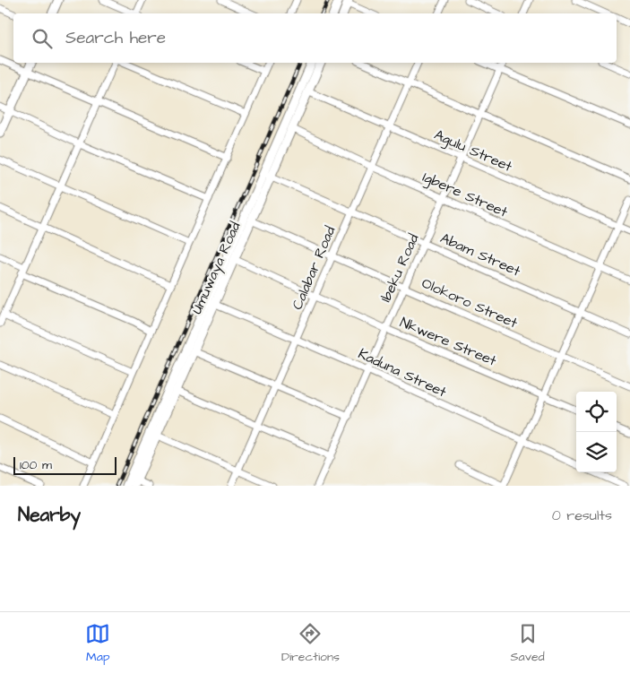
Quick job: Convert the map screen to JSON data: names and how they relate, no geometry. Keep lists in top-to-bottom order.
{
  "streets": {
    "street": [
      "Agulu Street",
      "Igbere Street",
      "Abam Street",
      "Umuwaya Road",
      "Calabar Road",
      "Ibeku Road",
      "Olokoro Street",
      "Nkwere Street",
      "Kaduna Street"
    ]
  },
  "crossings": [
    ["Agulu Street", "Umuwaya Road"],
    ["Agulu Street", "Calabar Road"],
    ["Agulu Street", "Ibeku Road"],
    ["Igbere Street", "Umuwaya Road"],
    ["Igbere Street", "Calabar Road"],
    ["Igbere Street", "Ibeku Road"],
    ["Abam Street", "Umuwaya Road"],
    ["Abam Street", "Calabar Road"],
    ["Abam Street", "Ibeku Road"],
    ["Umuwaya Road", "Olokoro Street"],
    ["Umuwaya Road", "Nkwere Street"],
    ["Umuwaya Road", "Kaduna Street"],
    ["Calabar Road", "Olokoro Street"],
    ["Calabar Road", "Nkwere Street"],
    ["Calabar Road", "Kaduna Street"],
    ["Ibeku Road", "Olokoro Street"],
    ["Ibeku Road", "Nkwere Street"],
    ["Ibeku Road", "Kaduna Street"]
  ],
  "scale_bar": "100 m",
  "page": {
    "search": "Search here",
    "scale": "100 m",
    "heading": ["Nearby", "0 results"],
    "nav": ["Map", "Directions", "Saved"]
  }
}
